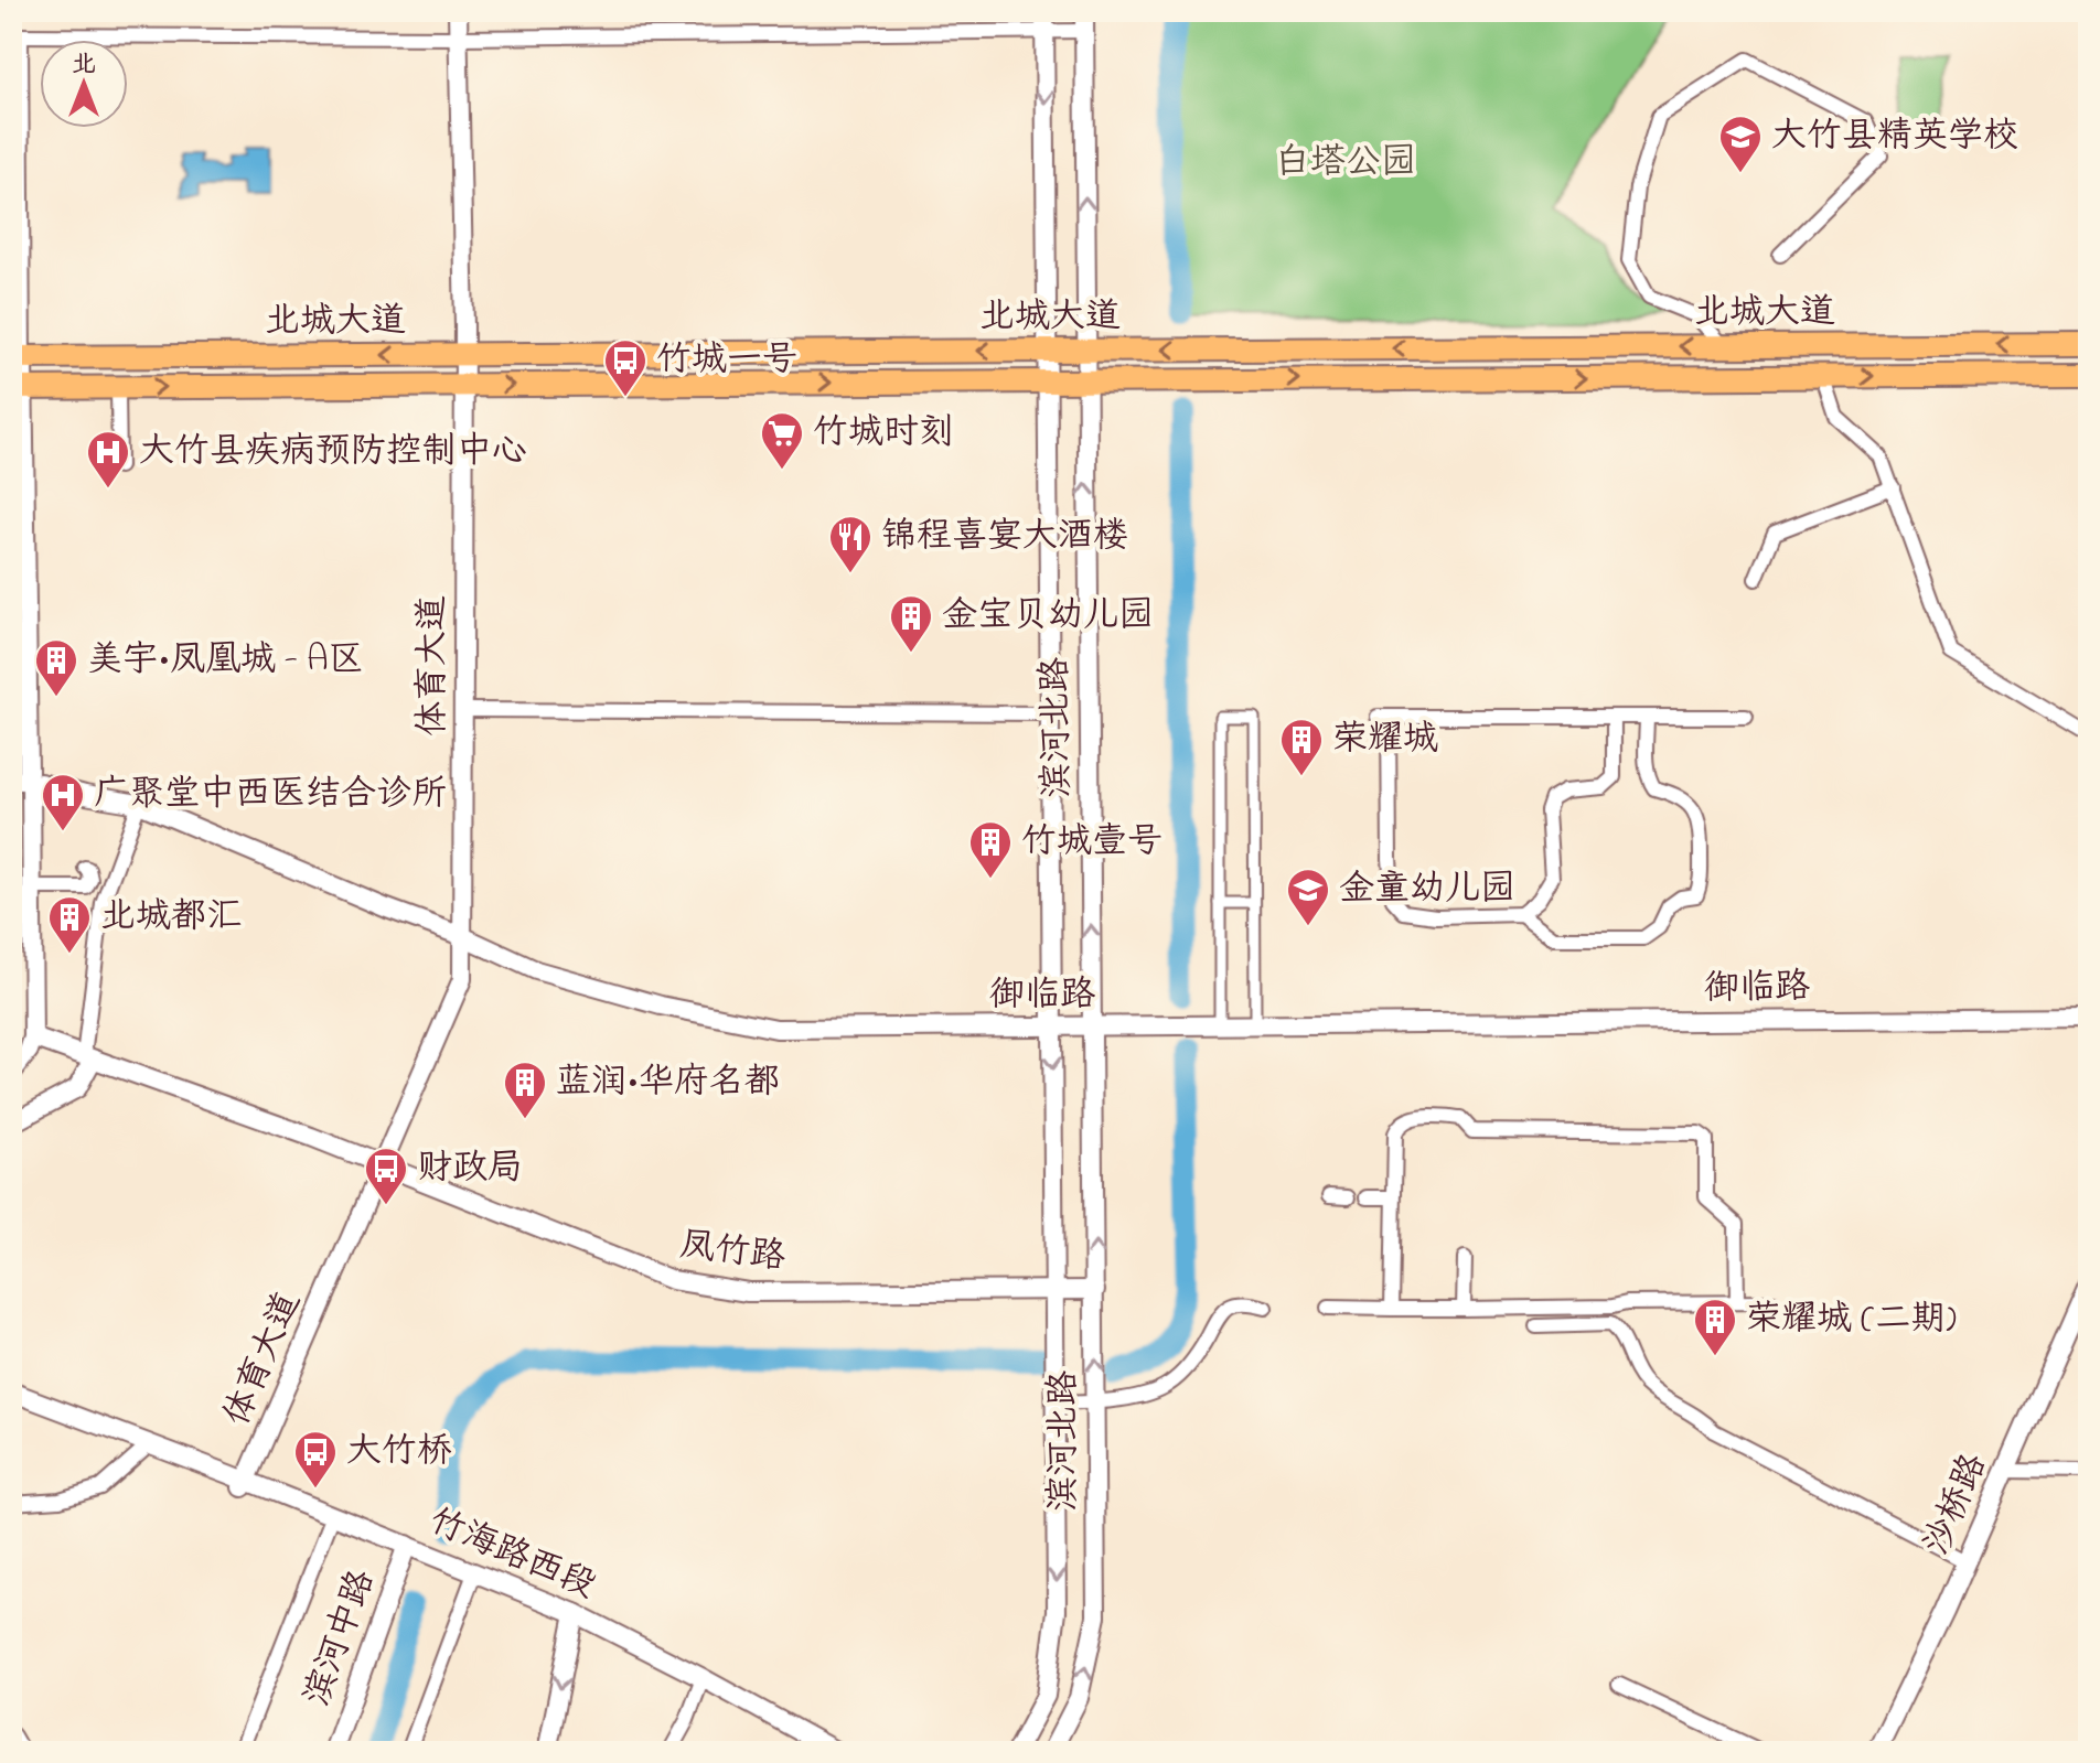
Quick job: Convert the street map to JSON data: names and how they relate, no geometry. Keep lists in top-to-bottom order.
{
  "streets": {
    "highway": ["北城大道"],
    "street": [
      "体育大道",
      "滨河北路",
      "御临路",
      "凤竹路",
      "沙桥路",
      "竹海路西段",
      "滨河中路"
    ]
  },
  "crossings": [
    ["北城大道", "体育大道"],
    ["北城大道", "滨河北路"],
    ["体育大道", "御临路"],
    ["体育大道", "凤竹路"],
    ["体育大道", "竹海路西段"],
    ["滨河北路", "御临路"],
    ["滨河北路", "凤竹路"],
    ["竹海路西段", "滨河中路"]
  ],
  "parks": ["白塔公园"],
  "places": {
    "school or university": ["大竹县精英学校", "金童幼儿园"],
    "bus stop": ["竹城一号", "财政局", "大竹桥"],
    "supermarket": ["竹城时刻"],
    "hospital": ["大竹县疾病预防控制中心", "广聚堂中西医结合诊所"],
    "restaurant": ["锦程喜宴大酒楼"],
    "building": [
      "金宝贝幼儿园",
      "美宇•凤凰城 - A区",
      "荣耀城",
      "竹城壹号",
      "北城都汇",
      "蓝润•华府名都",
      "荣耀城 (二期)"
    ]
  },
  "north": "top"
}
